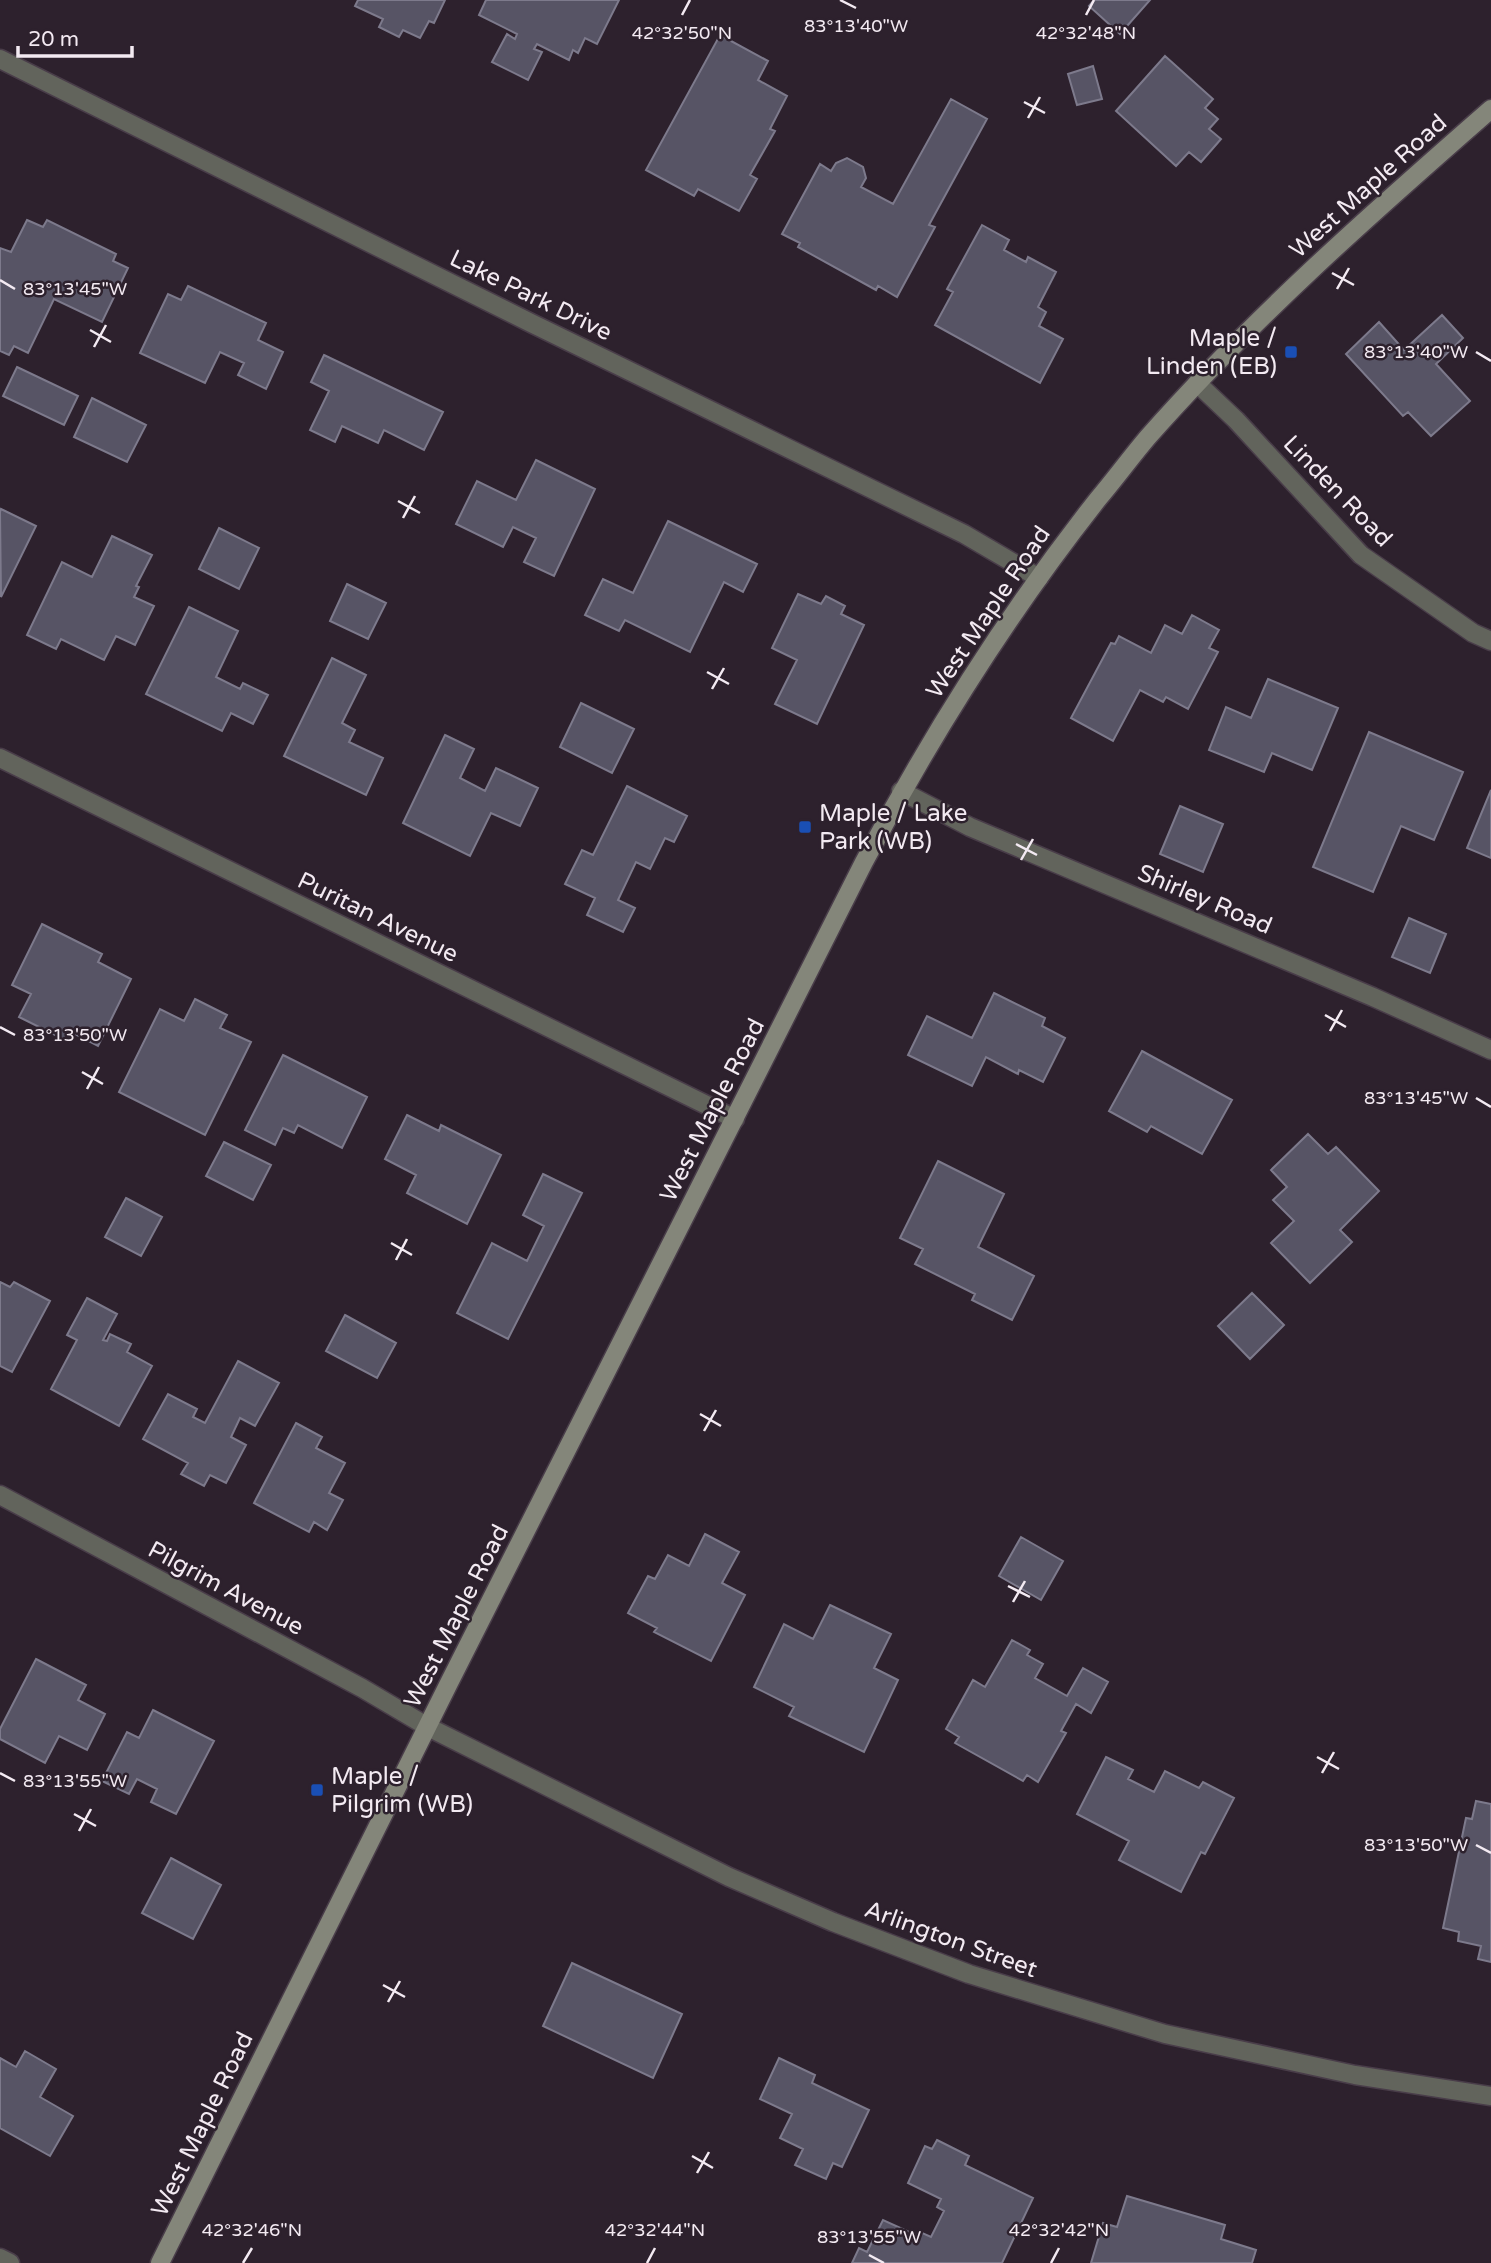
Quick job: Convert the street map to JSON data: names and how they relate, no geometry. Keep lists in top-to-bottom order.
{
  "streets": {
    "main road": ["West Maple Road"],
    "street": [
      "Lake Park Drive",
      "Linden Road",
      "Shirley Road",
      "Puritan Avenue",
      "Pilgrim Avenue",
      "Arlington Street"
    ]
  },
  "crossings": [
    ["West Maple Road", "Lake Park Drive"],
    ["West Maple Road", "Linden Road"],
    ["West Maple Road", "Shirley Road"],
    ["West Maple Road", "Puritan Avenue"],
    ["West Maple Road", "Pilgrim Avenue"],
    ["West Maple Road", "Arlington Street"],
    ["Pilgrim Avenue", "Arlington Street"]
  ],
  "places": {
    "transit": ["Maple / Linden (EB)", "Maple / Lake Park (WB)", "Maple / Pilgrim (WB)"]
  },
  "scale_bar": "20 m",
  "coordinates": [
    "83°13'40\"W",
    "42°32'48\"N",
    "42°32'50\"N",
    "83°13'45\"W",
    "83°13'50\"W",
    "83°13'55\"W",
    "42°32'46\"N",
    "42°32'44\"N",
    "42°32'42\"N"
  ]
}
